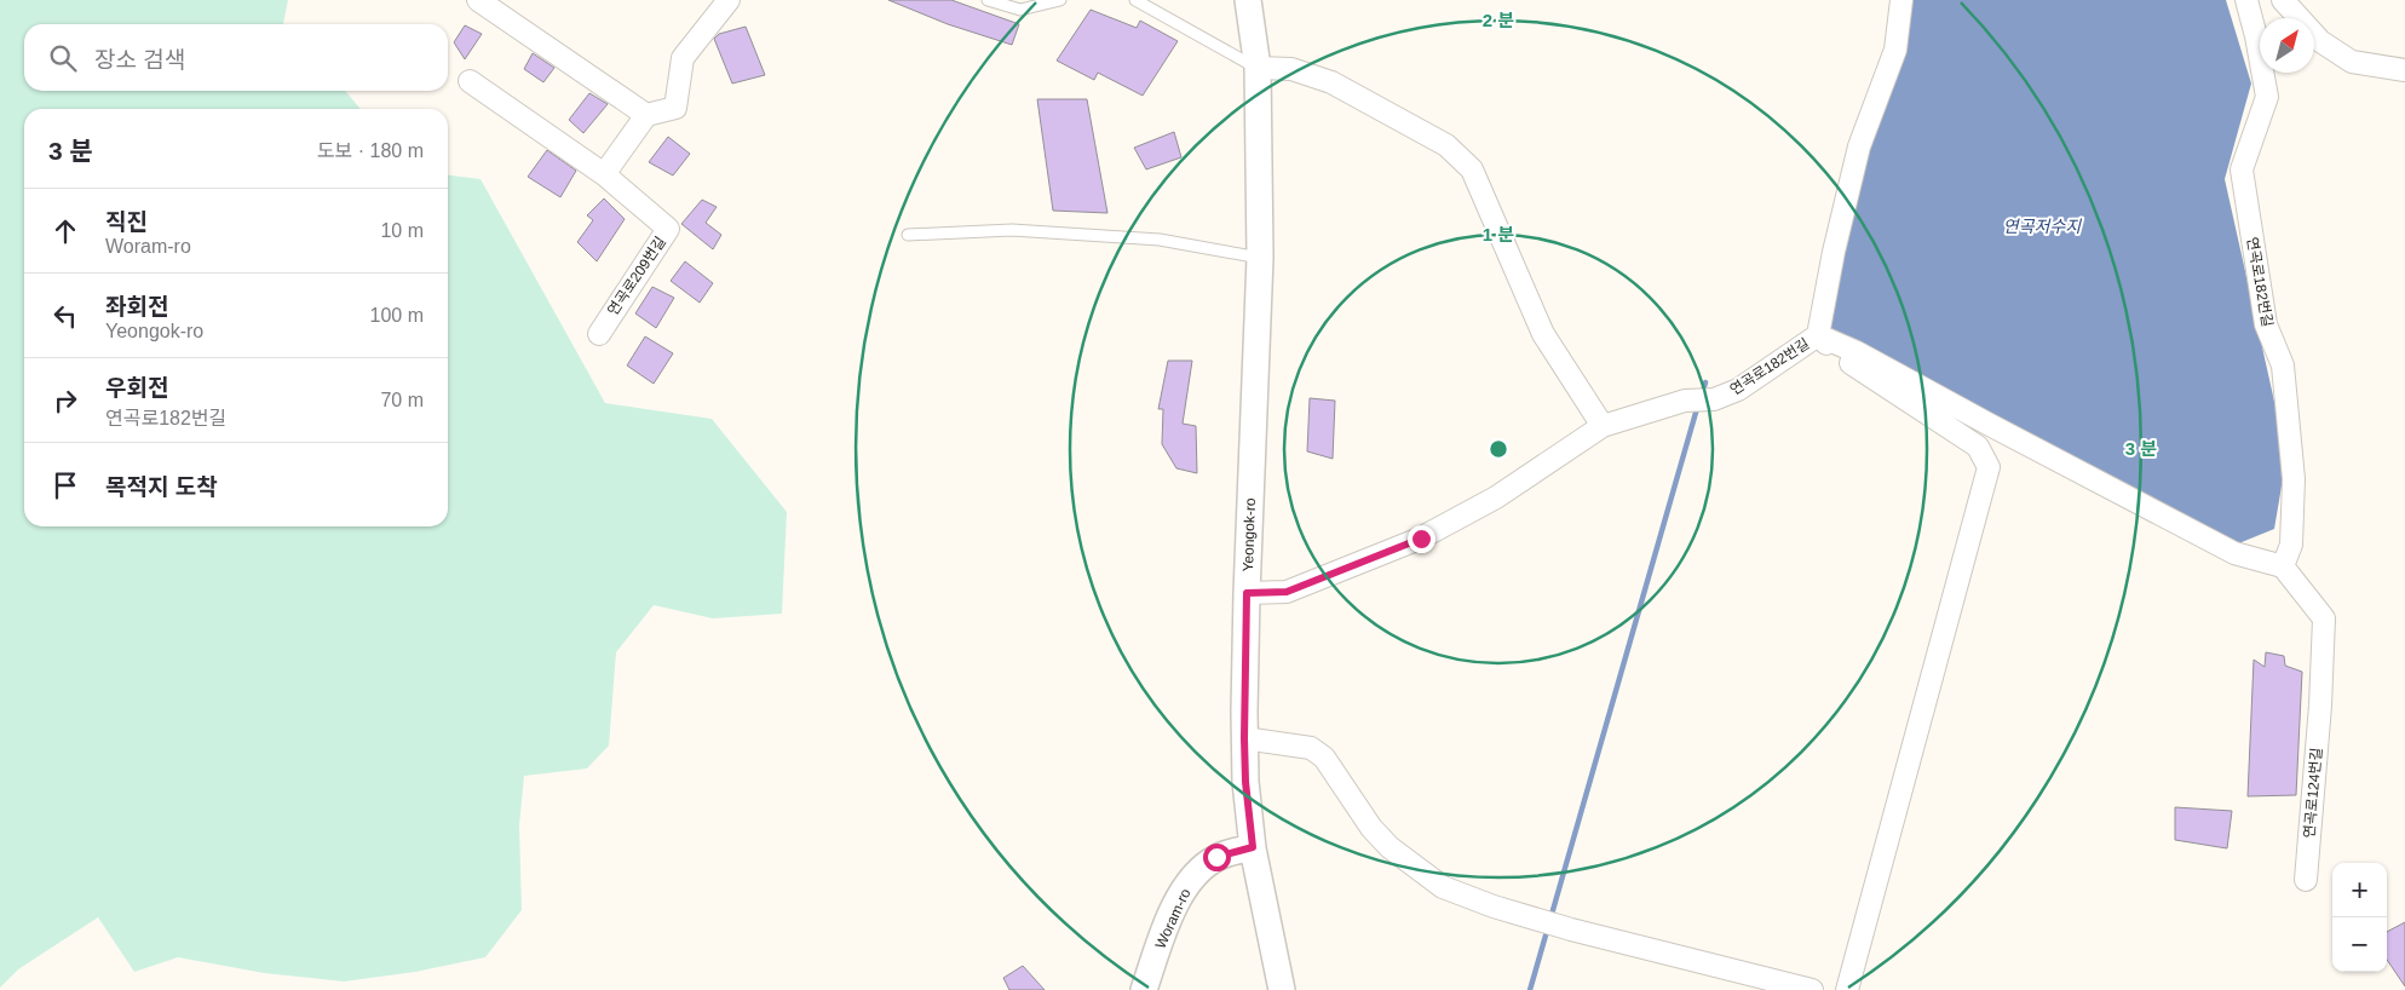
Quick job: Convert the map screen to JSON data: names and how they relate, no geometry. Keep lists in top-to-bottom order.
{
  "streets": {
    "street": [
      "연곡로209번길",
      "연곡로182번길",
      "Yeongok-ro",
      "연곡로124번길",
      "Woram-ro"
    ]
  },
  "crossings": [
    ["연곡로182번길", "Yeongok-ro"],
    ["연곡로182번길", "연곡로124번길"],
    ["Yeongok-ro", "Woram-ro"]
  ],
  "water": ["연곡저수지"],
  "north": "top right",
  "page": {
    "search": "장소 검색",
    "heading": ["3 분", "도보 · 180 m"],
    "list": [
      ["직진", "Woram-ro", "10 m"],
      ["좌회전", "Yeongok-ro", "100 m"],
      ["우회전", "연곡로182번길", "70 m"],
      "목적지 도착"
    ],
    "map_buttons": ["+", "−"]
  },
  "rings": ["2 분", "1 분", "3 분"]
}
